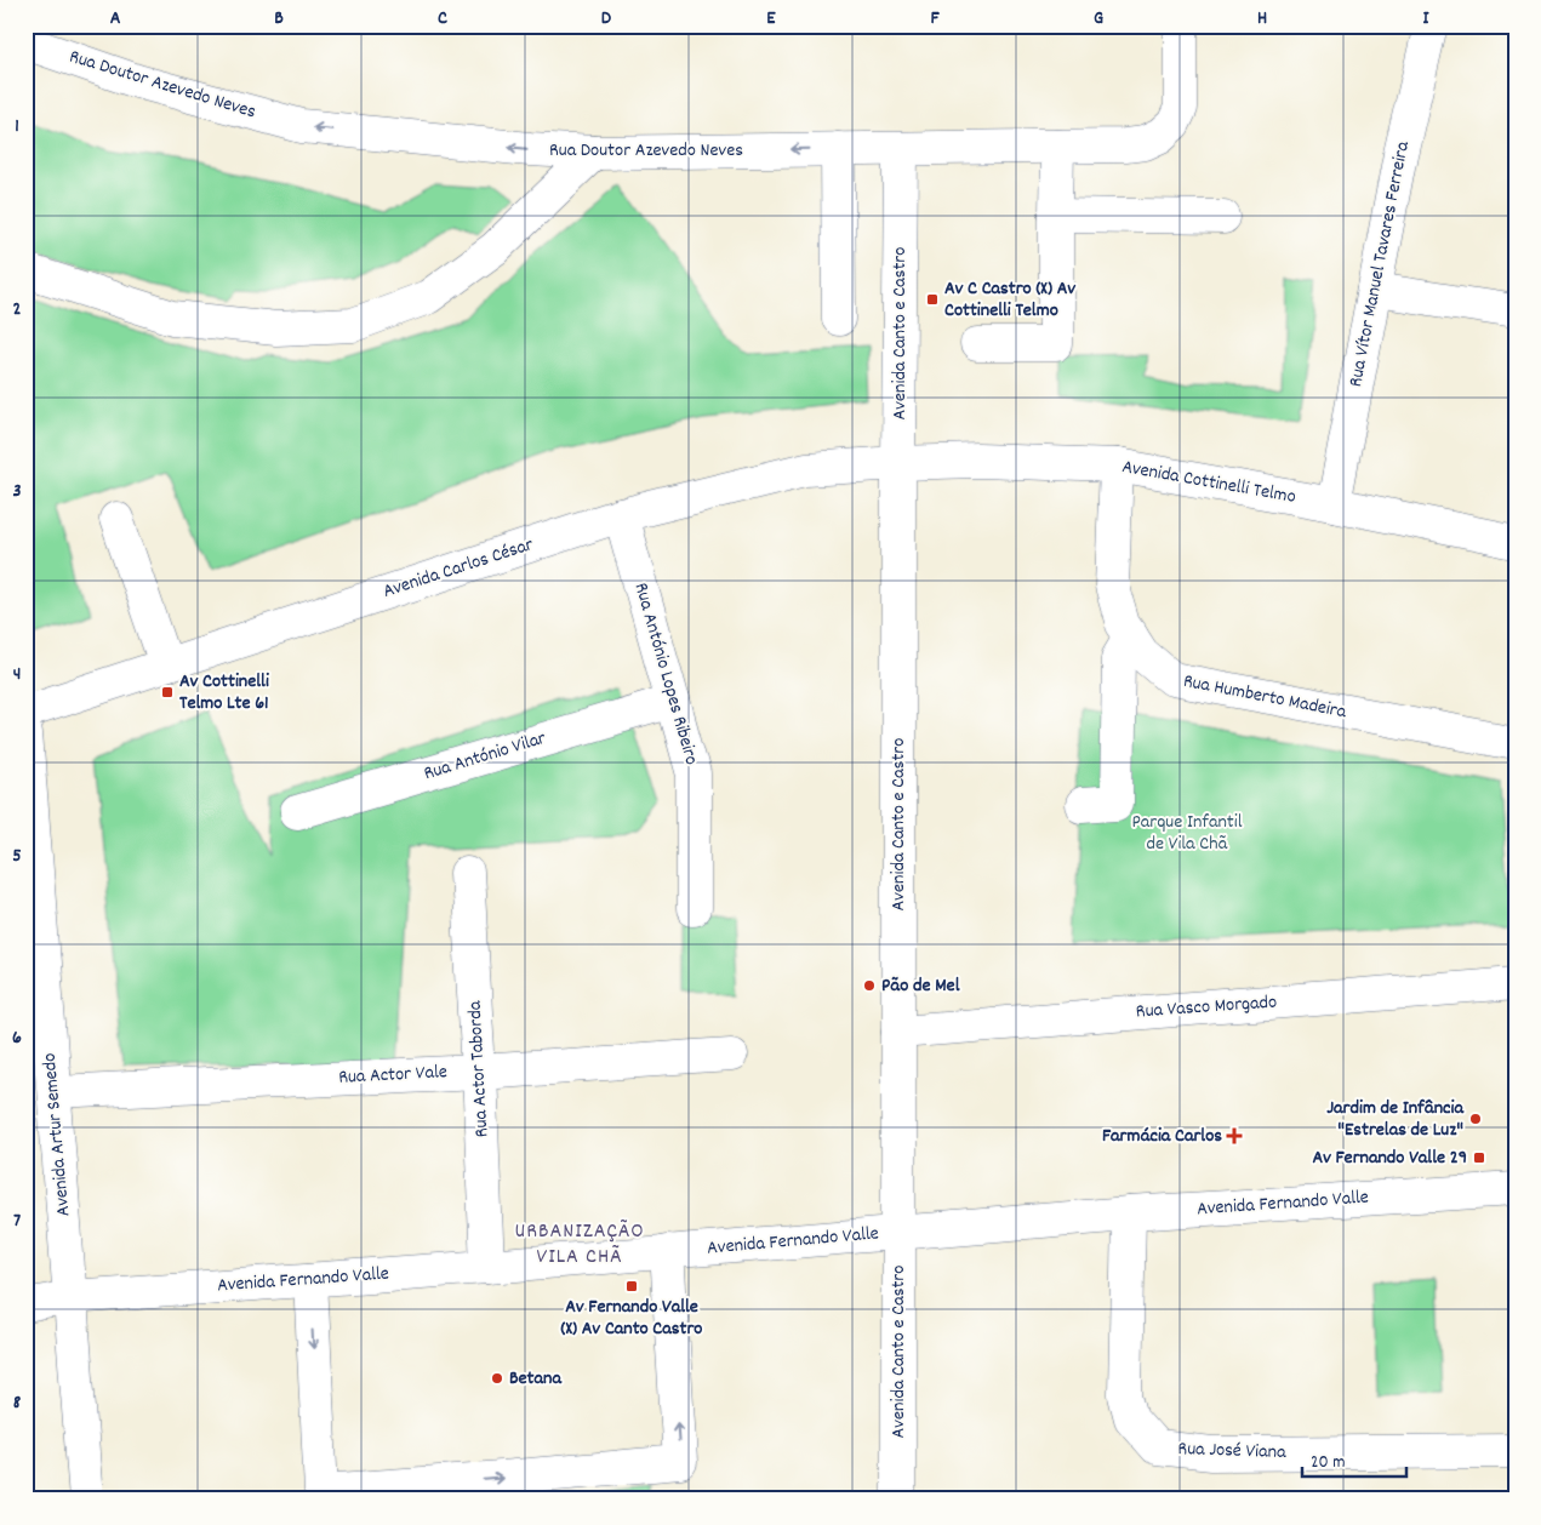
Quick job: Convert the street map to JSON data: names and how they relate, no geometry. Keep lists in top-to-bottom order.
{
  "streets": {
    "street": [
      "Rua Doutor Azevedo Neves",
      "Rua Vítor Manuel Tavares Ferreira",
      "Avenida Canto e Castro",
      "Avenida Cottinelli Telmo",
      "Avenida Carlos César",
      "Rua António Lopes Ribeiro",
      "Rua Humberto Madeira",
      "Rua António Vilar",
      "Rua Vasco Morgado",
      "Rua Actor Taborda",
      "Rua Actor Vale",
      "Avenida Artur Semedo",
      "Avenida Fernando Valle",
      "Rua José Viana"
    ]
  },
  "crossings": [
    ["Rua Doutor Azevedo Neves", "Avenida Canto e Castro"],
    ["Rua Vítor Manuel Tavares Ferreira", "Avenida Cottinelli Telmo"],
    ["Avenida Canto e Castro", "Avenida Cottinelli Telmo"],
    ["Avenida Canto e Castro", "Avenida Carlos César"],
    ["Avenida Canto e Castro", "Rua Vasco Morgado"],
    ["Avenida Canto e Castro", "Avenida Fernando Valle"],
    ["Avenida Cottinelli Telmo", "Avenida Carlos César"],
    ["Avenida Cottinelli Telmo", "Rua Humberto Madeira"],
    ["Avenida Carlos César", "Rua António Lopes Ribeiro"],
    ["Rua António Lopes Ribeiro", "Rua António Vilar"],
    ["Rua Actor Taborda", "Rua Actor Vale"],
    ["Rua Actor Taborda", "Avenida Fernando Valle"],
    ["Rua Actor Vale", "Avenida Artur Semedo"],
    ["Avenida Artur Semedo", "Avenida Fernando Valle"],
    ["Avenida Fernando Valle", "Rua José Viana"]
  ],
  "one_way": ["Rua Doutor Azevedo Neves"],
  "districts": ["URBANIZAÇÃO VILA CHÃ"],
  "parks": ["Parque Infantil de Vila Chã"],
  "places": {
    "transit": [
      "Av C Castro (X) Av Cottinelli Telmo",
      "Av Cottinelli Telmo Lte 61",
      "Av Fernando Valle 29",
      "Av Fernando Valle (X) Av Canto Castro"
    ],
    "other": ["Pão de Mel", "Jardim de Infância \"Estrelas de Luz\"", "Betana"],
    "health": ["Farmácia Carlos"]
  },
  "scale_bar": "20 m",
  "grid": {
    "columns": [
      "A",
      "B",
      "C",
      "D",
      "E",
      "F",
      "G",
      "H",
      "I"
    ],
    "rows": [
      "1",
      "2",
      "3",
      "4",
      "5",
      "6",
      "7",
      "8"
    ]
  }
}
